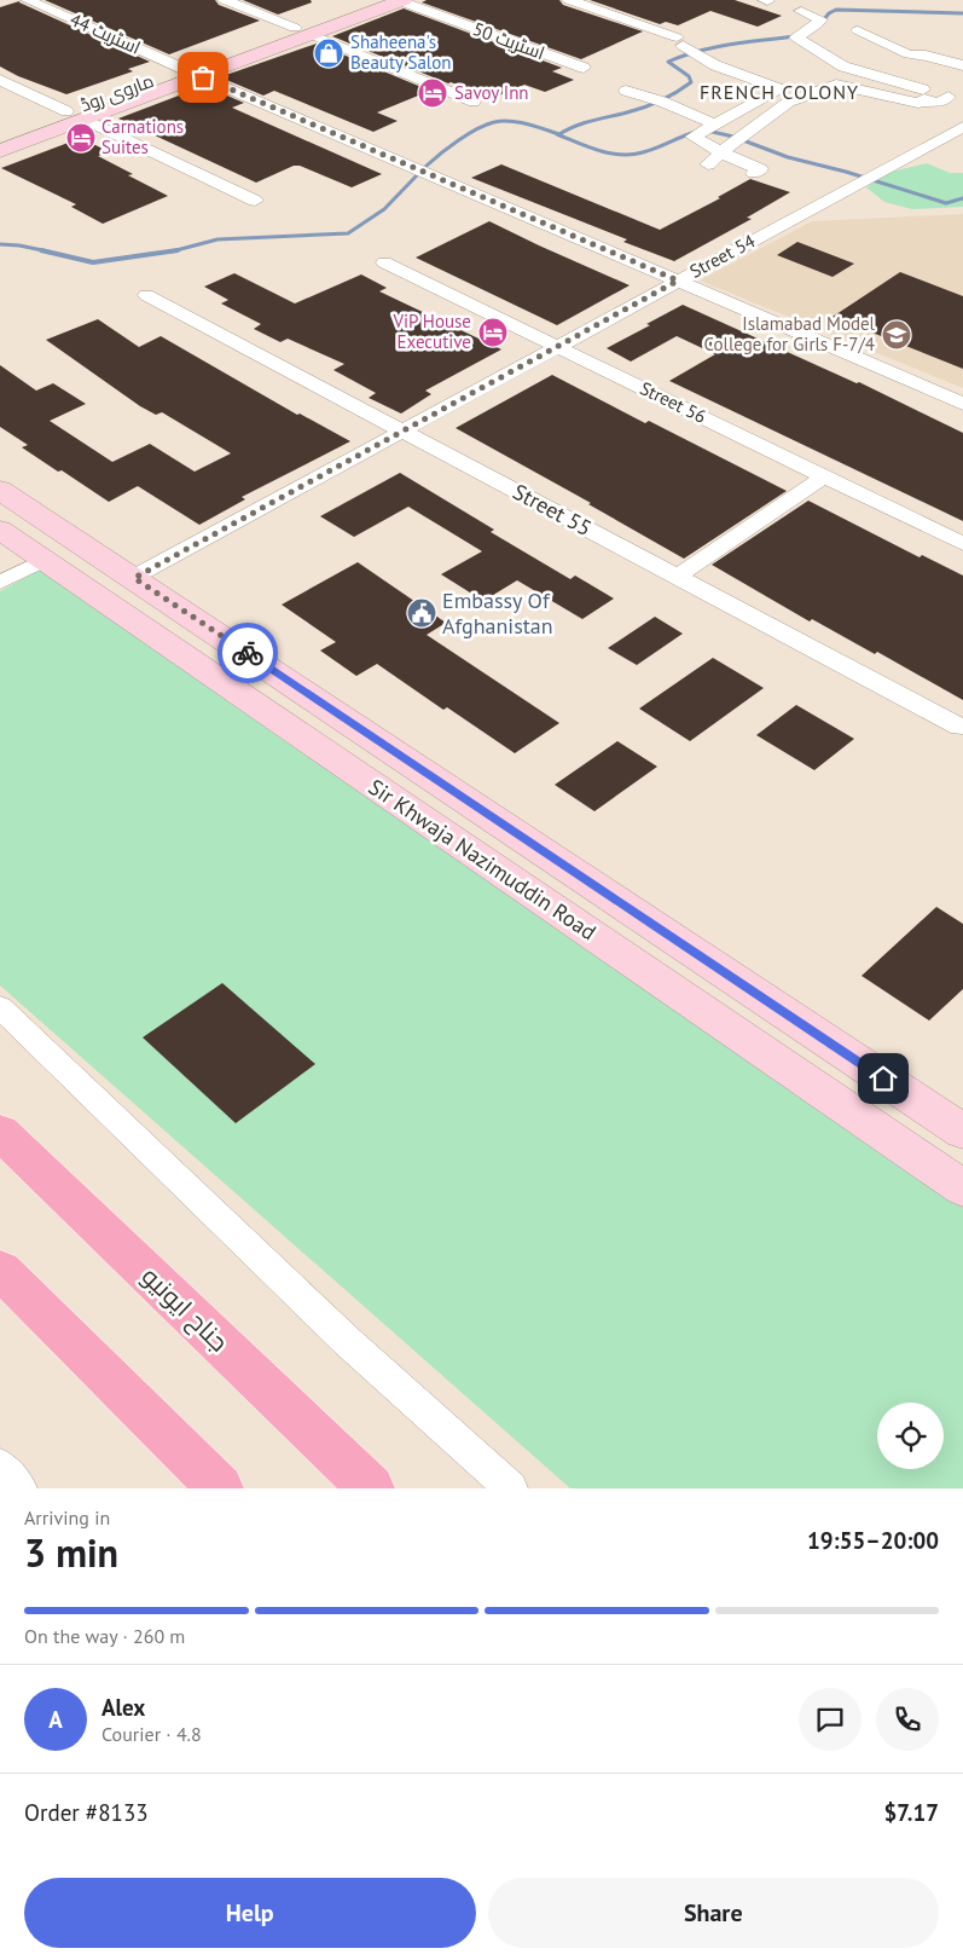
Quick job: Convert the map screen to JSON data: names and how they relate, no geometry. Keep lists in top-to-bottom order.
{
  "streets": {
    "main road": ["ماروی روڈ", "Sir Khwaja Nazimuddin Road", "جناح ایونیو"],
    "street": [
      "اسٹریٹ 44",
      "اسٹریٹ 50",
      "Street 54",
      "Street 56",
      "Street 55"
    ]
  },
  "crossings": [
    ["اسٹریٹ 44", "ماروی روڈ"],
    ["اسٹریٹ 50", "ماروی روڈ"],
    ["Street 54", "Street 56"],
    ["Street 54", "Street 55"],
    ["Street 54", "Sir Khwaja Nazimuddin Road"]
  ],
  "districts": ["FRENCH COLONY"],
  "places": {
    "shop": ["Shaheena's Beauty Salon"],
    "hotel": ["Savoy Inn", "Carnations Suites", "ViP House Executive"],
    "school or university": ["Islamabad Model College for Girls F-7/4"],
    "public building": ["Embassy Of Afghanistan"]
  },
  "page": {
    "heading": ["3 min", "Arriving in", "19:55–20:00"],
    "panel": [
      "Alex",
      "Courier · 4.8",
      "Order #8133",
      "$7.17"
    ],
    "bar": "On the way · 260 m",
    "round": "A",
    "buttons": ["Help", "Share"]
  }
}
